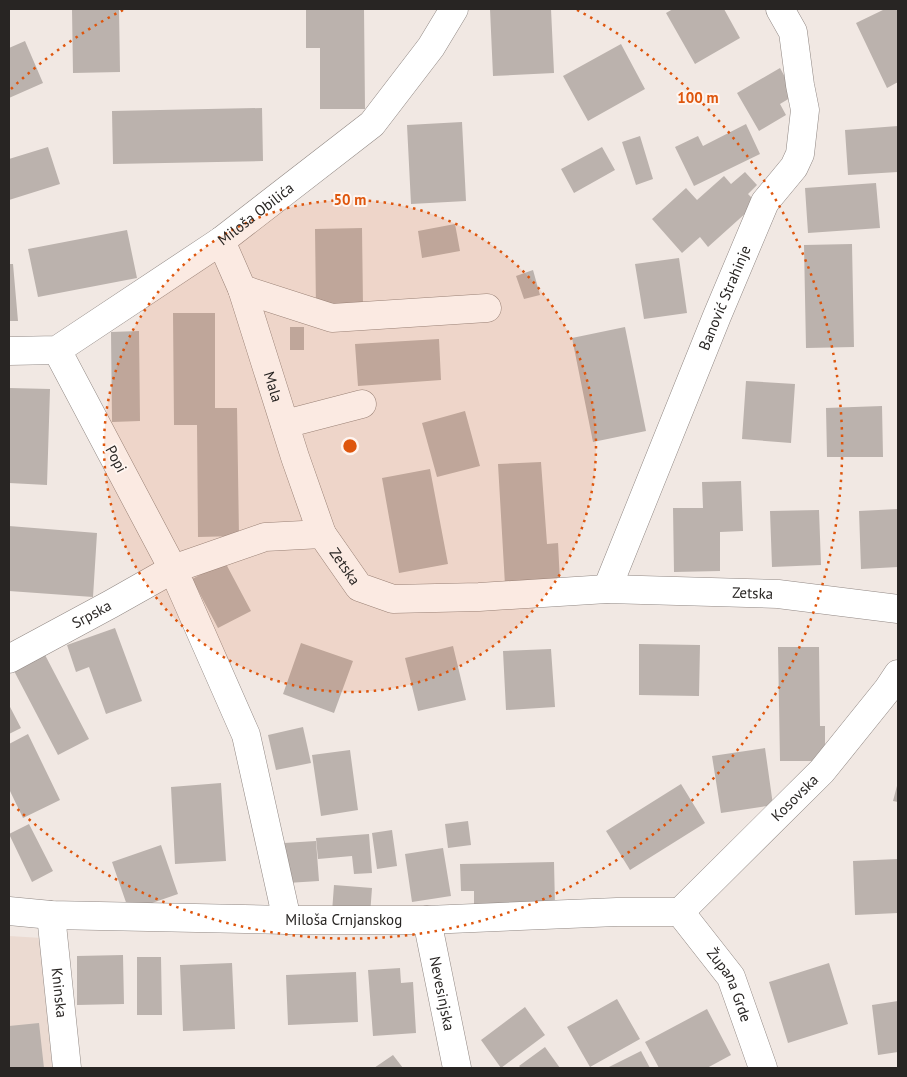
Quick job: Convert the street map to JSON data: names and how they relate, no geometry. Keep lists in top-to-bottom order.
{
  "streets": {
    "street": [
      "Miloša Obilića",
      "Banović Strahinje",
      "Mala",
      "Popi",
      "Zetska",
      "Srpska",
      "Kosovska",
      "Miloša Crnjanskog",
      "Župana Grde",
      "Kninska",
      "Nevesinjska"
    ]
  },
  "crossings": [
    ["Miloša Obilića", "Mala"],
    ["Miloša Obilića", "Popi"],
    ["Banović Strahinje", "Zetska"],
    ["Mala", "Zetska"],
    ["Popi", "Zetska"],
    ["Popi", "Srpska"],
    ["Zetska", "Srpska"],
    ["Kosovska", "Miloša Crnjanskog"],
    ["Kosovska", "Župana Grde"],
    ["Miloša Crnjanskog", "Župana Grde"],
    ["Miloša Crnjanskog", "Kninska"],
    ["Miloša Crnjanskog", "Nevesinjska"]
  ],
  "rings": ["100 m", "50 m"]
}
